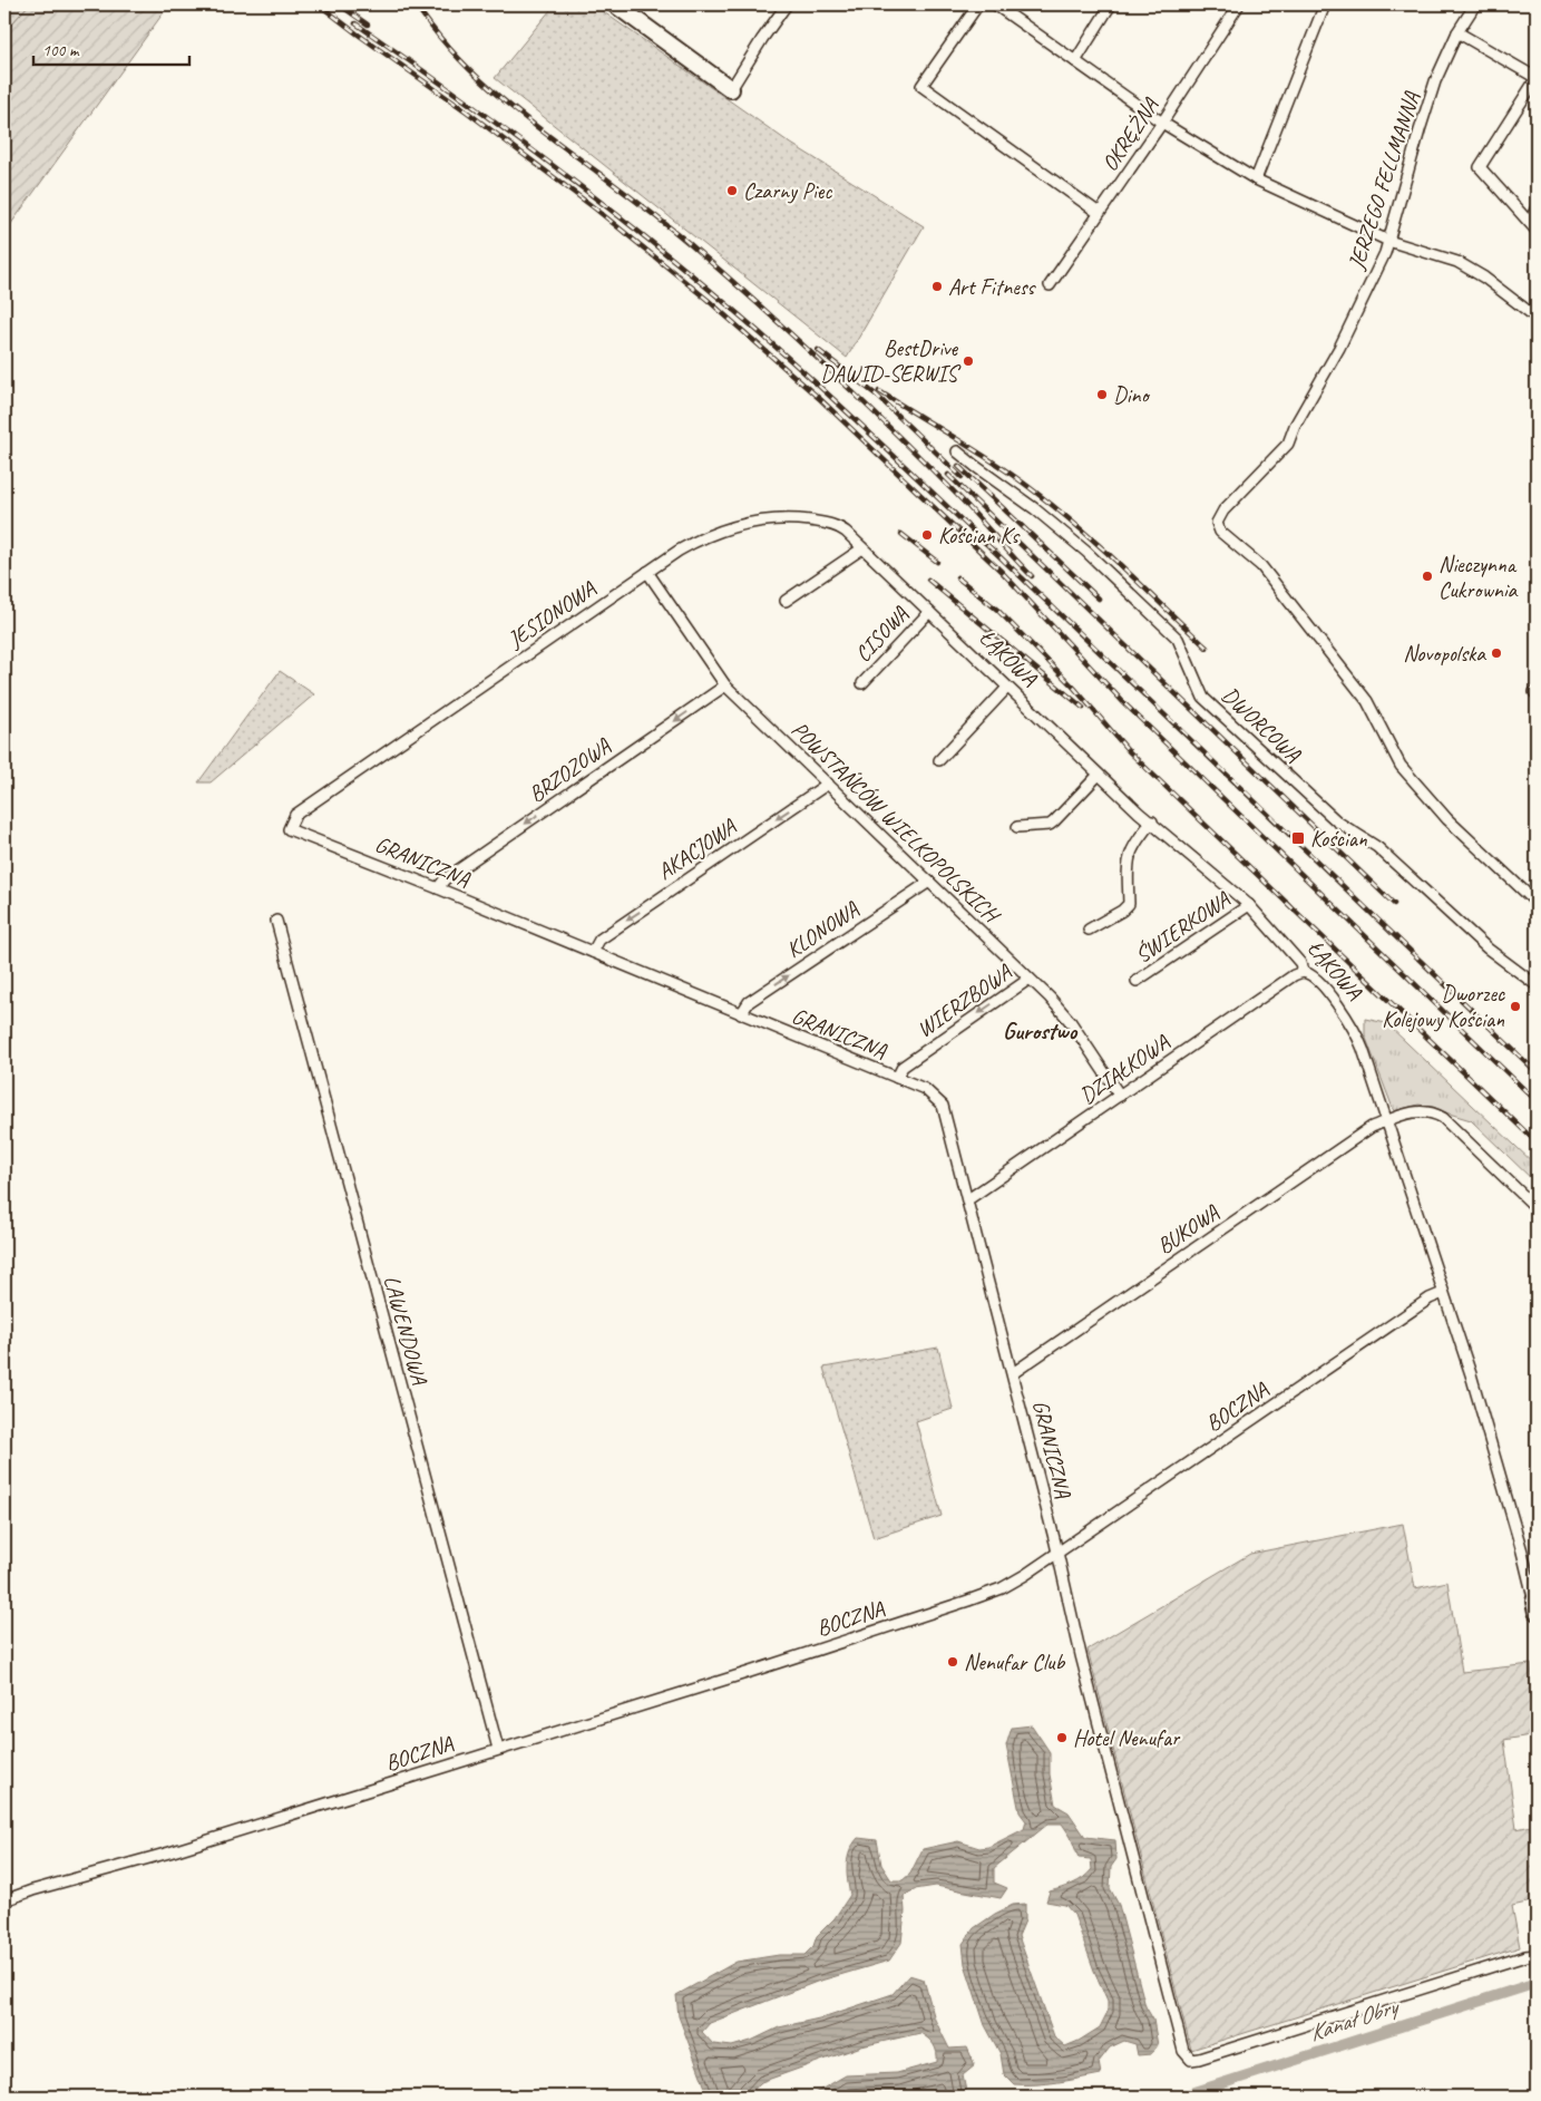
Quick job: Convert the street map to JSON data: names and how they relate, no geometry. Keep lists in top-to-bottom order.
{
  "streets": {
    "street": [
      "OKRĘŻNA",
      "JERZEGO FELLMANNA",
      "JESIONOWA",
      "CISOWA",
      "ŁĄKOWA",
      "DWORCOWA",
      "BRZOZOWA",
      "POWSTAŃCÓW WIELKOPOLSKICH",
      "AKACJOWA",
      "GRANICZNA",
      "ŚWIERKOWA",
      "KLONOWA",
      "WIERZBOWA",
      "DZIAŁKOWA",
      "BUKOWA",
      "LAWENDOWA",
      "BOCZNA"
    ]
  },
  "crossings": [
    ["JESIONOWA", "ŁĄKOWA"],
    ["JESIONOWA", "POWSTAŃCÓW WIELKOPOLSKICH"],
    ["JESIONOWA", "GRANICZNA"],
    ["CISOWA", "ŁĄKOWA"],
    ["ŁĄKOWA", "ŚWIERKOWA"],
    ["ŁĄKOWA", "DZIAŁKOWA"],
    ["ŁĄKOWA", "BUKOWA"],
    ["ŁĄKOWA", "BOCZNA"],
    ["BRZOZOWA", "POWSTAŃCÓW WIELKOPOLSKICH"],
    ["BRZOZOWA", "GRANICZNA"],
    ["POWSTAŃCÓW WIELKOPOLSKICH", "AKACJOWA"],
    ["POWSTAŃCÓW WIELKOPOLSKICH", "KLONOWA"],
    ["POWSTAŃCÓW WIELKOPOLSKICH", "WIERZBOWA"],
    ["POWSTAŃCÓW WIELKOPOLSKICH", "DZIAŁKOWA"],
    ["AKACJOWA", "GRANICZNA"],
    ["GRANICZNA", "KLONOWA"],
    ["GRANICZNA", "WIERZBOWA"],
    ["GRANICZNA", "DZIAŁKOWA"],
    ["GRANICZNA", "BUKOWA"],
    ["GRANICZNA", "BOCZNA"],
    ["LAWENDOWA", "BOCZNA"]
  ],
  "one_way": [
    "BRZOZOWA",
    "AKACJOWA",
    "KLONOWA",
    "WIERZBOWA"
  ],
  "districts": ["Gurostwo"],
  "water": ["Kanał Obry"],
  "places": {
    "other": [
      "Czarny Piec",
      "Art Fitness",
      "BestDrive DAWID-SERWIS",
      "Dino",
      "Kościan Ks",
      "Nieczynna Cukrownia",
      "Novopolska",
      "Dworzec Kolejowy Kościan",
      "Nenufar Club",
      "Hotel Nenufar"
    ],
    "transit": ["Kościan"]
  },
  "scale_bar": "100 m"
}
